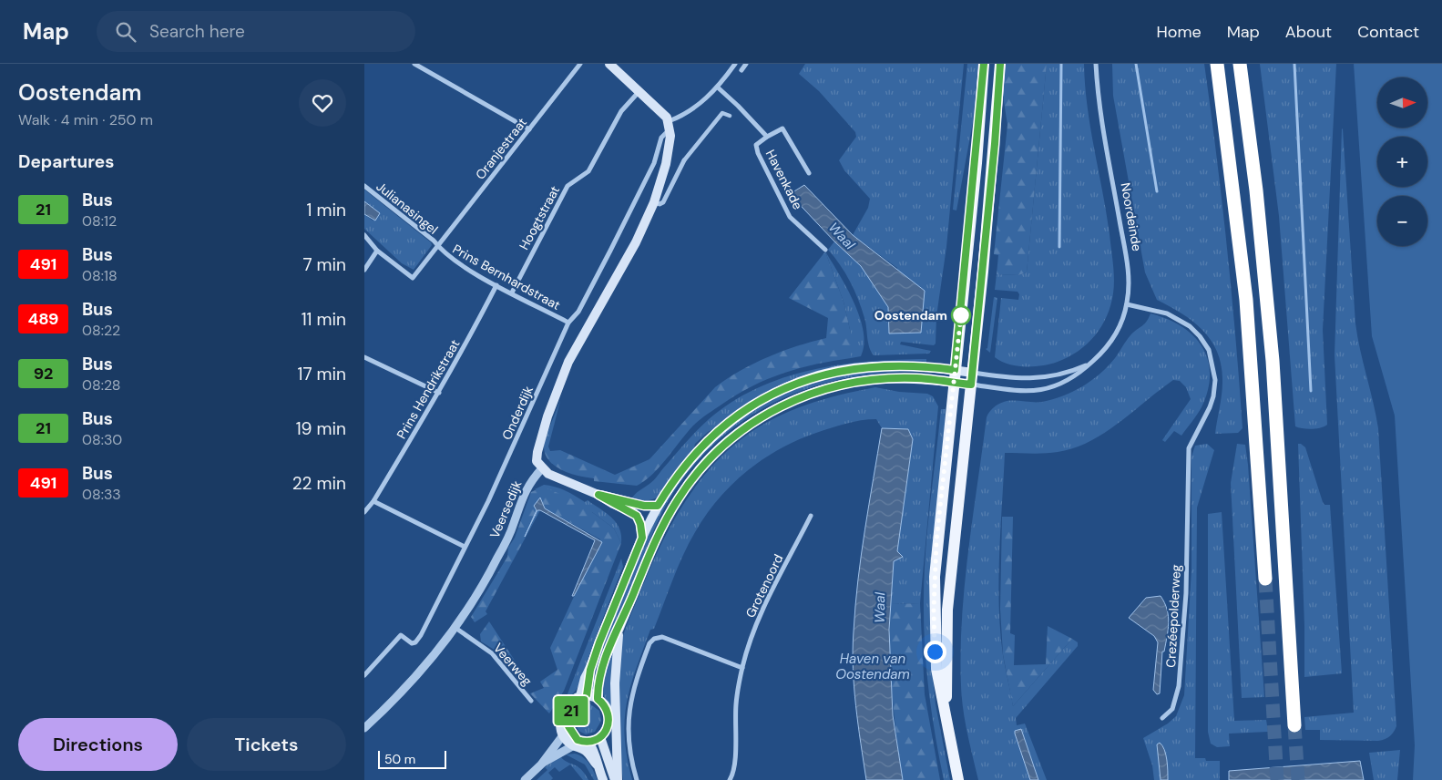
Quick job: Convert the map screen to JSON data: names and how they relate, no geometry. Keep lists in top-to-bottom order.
{
  "streets": {
    "main road": ["Noordeinde"],
    "street": [
      "Oranjestraat",
      "Havenkade",
      "Julianasingel",
      "Hoogtstraat",
      "Prins Bernhardstraat",
      "Prins Hendrikstraat",
      "Onderdijk",
      "Veersedijk",
      "Grotenoord",
      "Crezéepolderweg",
      "Veerweg"
    ]
  },
  "crossings": [
    ["Oranjestraat", "Julianasingel"],
    ["Oranjestraat", "Prins Bernhardstraat"],
    ["Julianasingel", "Prins Bernhardstraat"],
    ["Noordeinde", "Crezéepolderweg"],
    ["Hoogtstraat", "Prins Bernhardstraat"],
    ["Prins Bernhardstraat", "Prins Hendrikstraat"],
    ["Prins Bernhardstraat", "Onderdijk"],
    ["Veersedijk", "Veerweg"]
  ],
  "water": ["Waal", "Haven van Oostendam"],
  "places": ["Oostendam"],
  "lines": ["bus line 21"],
  "scale_bar": "50 m",
  "north": "right",
  "page": {
    "header": "Map",
    "search": "Search here",
    "nav": [
      "Home",
      "Map",
      "About",
      "Contact"
    ],
    "heading": [
      ["Oostendam", "Walk · 4 min · 250 m"],
      "Departures"
    ],
    "on_map": "21",
    "map_buttons": ["+", "−"],
    "list": [
      {
        "mark": "21",
        "name": "Bus",
        "note": "08:12",
        "value": "1 min"
      },
      {
        "mark": "491",
        "name": "Bus",
        "note": "08:18",
        "value": "7 min"
      },
      {
        "mark": "489",
        "name": "Bus",
        "note": "08:22",
        "value": "11 min"
      },
      {
        "mark": "92",
        "name": "Bus",
        "note": "08:28",
        "value": "17 min"
      },
      {
        "mark": "21",
        "name": "Bus",
        "note": "08:30",
        "value": "19 min"
      },
      {
        "mark": "491",
        "name": "Bus",
        "note": "08:33",
        "value": "22 min"
      }
    ],
    "buttons": ["Directions", "Tickets"],
    "scale": "50 m"
  }
}
